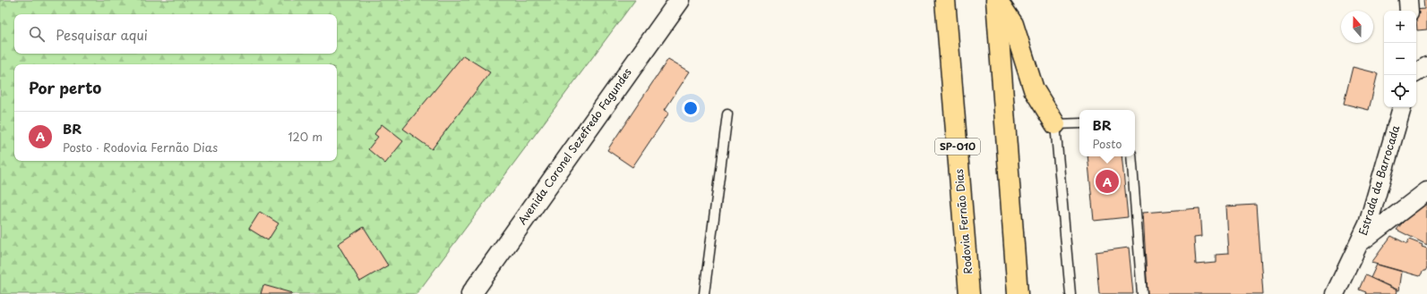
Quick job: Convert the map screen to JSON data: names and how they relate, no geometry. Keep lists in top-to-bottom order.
{
  "streets": {
    "highway": ["SP-010", "Rodovia Fernão Dias"],
    "main road": ["Avenida Coronel Sezefredo Fagundes"],
    "street": ["Estrada da Barrocada"]
  },
  "north": "top",
  "page": {
    "map_buttons": ["+", "−"],
    "search": "Pesquisar aqui",
    "heading": "Por perto",
    "popup": ["BR", "Posto"],
    "list": [
      {
        "mark": "A",
        "name": "BR",
        "note": "Posto · Rodovia Fernão Dias",
        "value": "120 m"
      }
    ],
    "pins": "A"
  }
}
